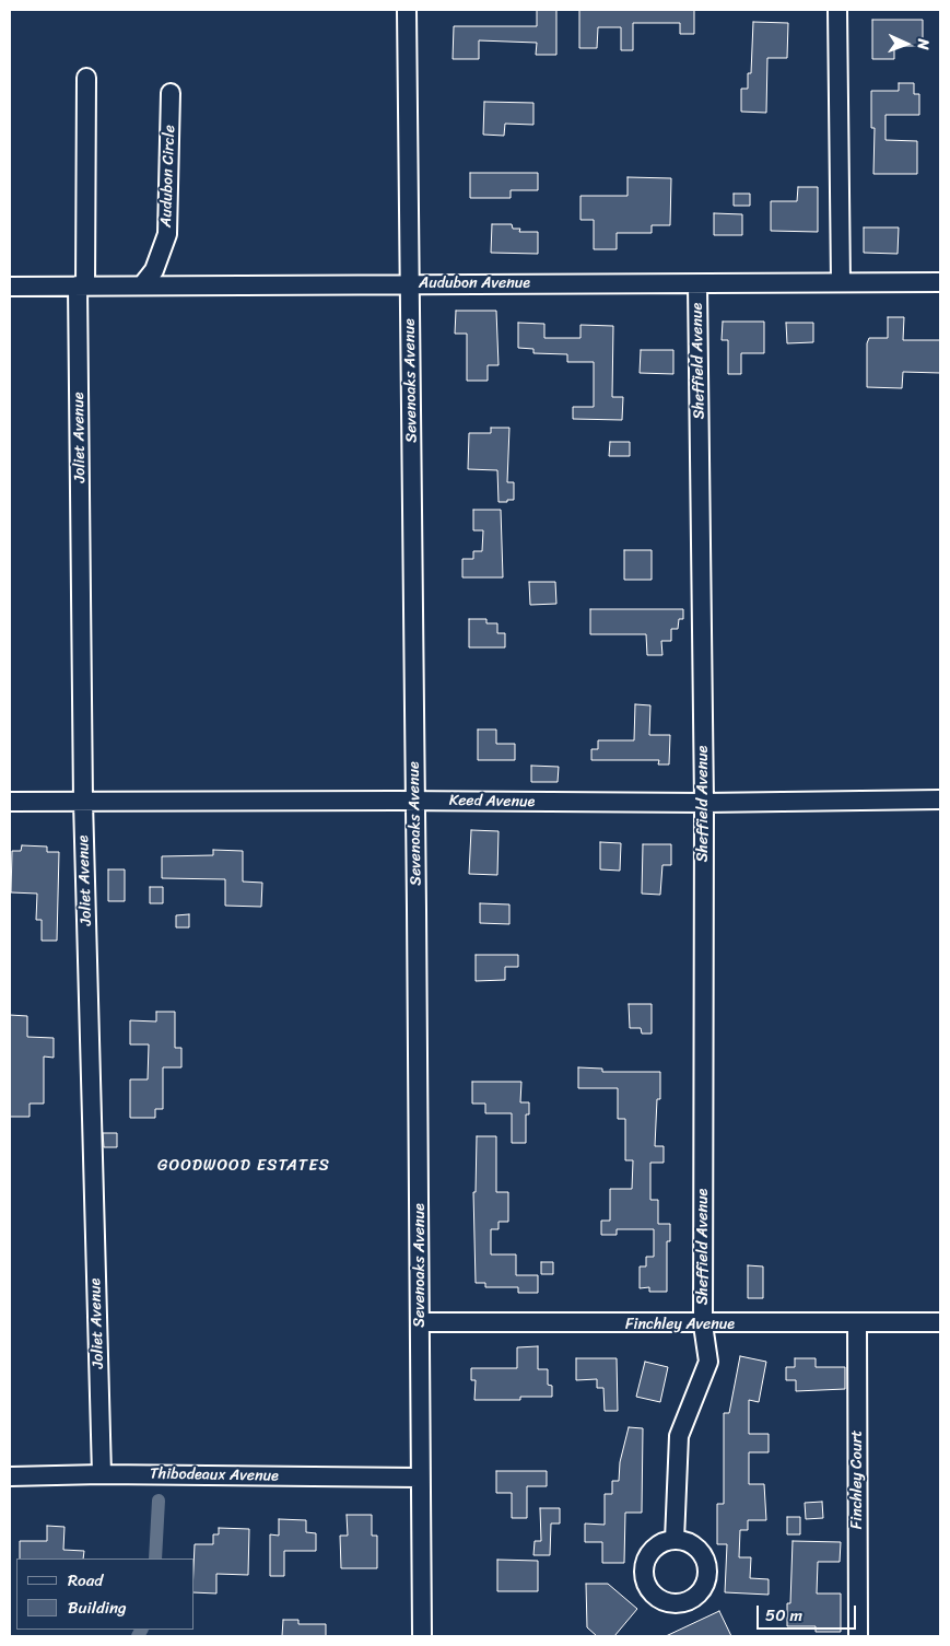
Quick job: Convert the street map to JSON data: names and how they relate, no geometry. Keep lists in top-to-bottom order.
{
  "streets": {
    "street": [
      "Audubon Circle",
      "Audubon Avenue",
      "Sheffield Avenue",
      "Sevenoaks Avenue",
      "Joliet Avenue",
      "Keed Avenue",
      "Finchley Avenue",
      "Thibodeaux Avenue",
      "Finchley Court"
    ]
  },
  "crossings": [
    ["Audubon Circle", "Audubon Avenue"],
    ["Audubon Avenue", "Sheffield Avenue"],
    ["Audubon Avenue", "Sevenoaks Avenue"],
    ["Audubon Avenue", "Joliet Avenue"],
    ["Sheffield Avenue", "Keed Avenue"],
    ["Sheffield Avenue", "Finchley Avenue"],
    ["Sevenoaks Avenue", "Keed Avenue"],
    ["Sevenoaks Avenue", "Finchley Avenue"],
    ["Sevenoaks Avenue", "Thibodeaux Avenue"],
    ["Joliet Avenue", "Keed Avenue"],
    ["Joliet Avenue", "Thibodeaux Avenue"],
    ["Finchley Avenue", "Finchley Court"]
  ],
  "districts": ["GOODWOOD ESTATES"],
  "legend": ["Road", "Building"],
  "scale_bar": "50 m",
  "north": "right"
}
